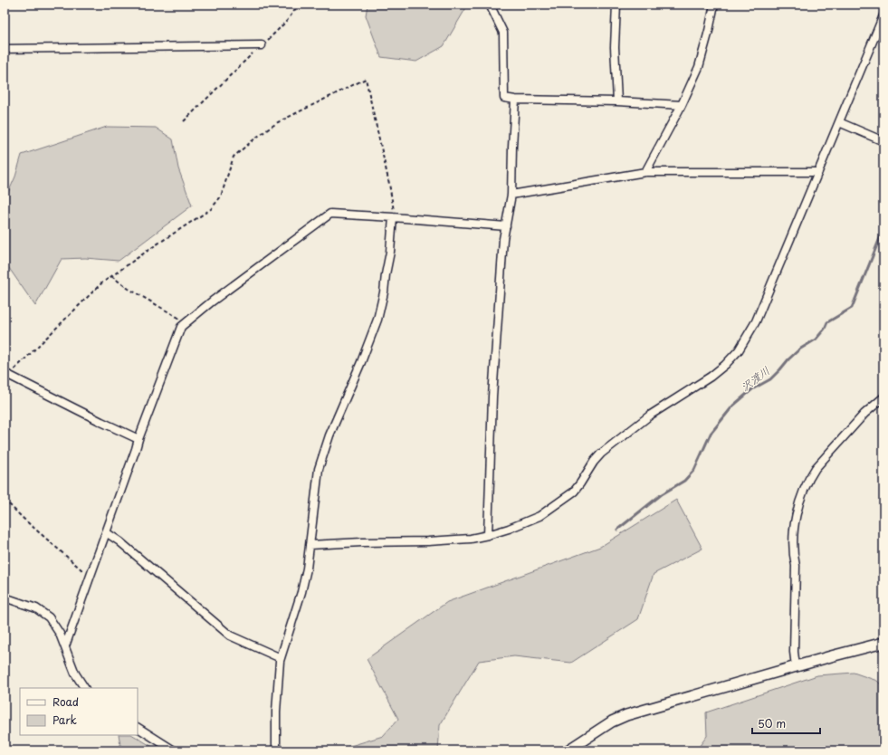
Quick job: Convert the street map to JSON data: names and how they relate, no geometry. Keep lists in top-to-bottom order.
{
  "water": ["沢渡川"],
  "legend": ["Road", "Park"],
  "scale_bar": "50 m"
}
